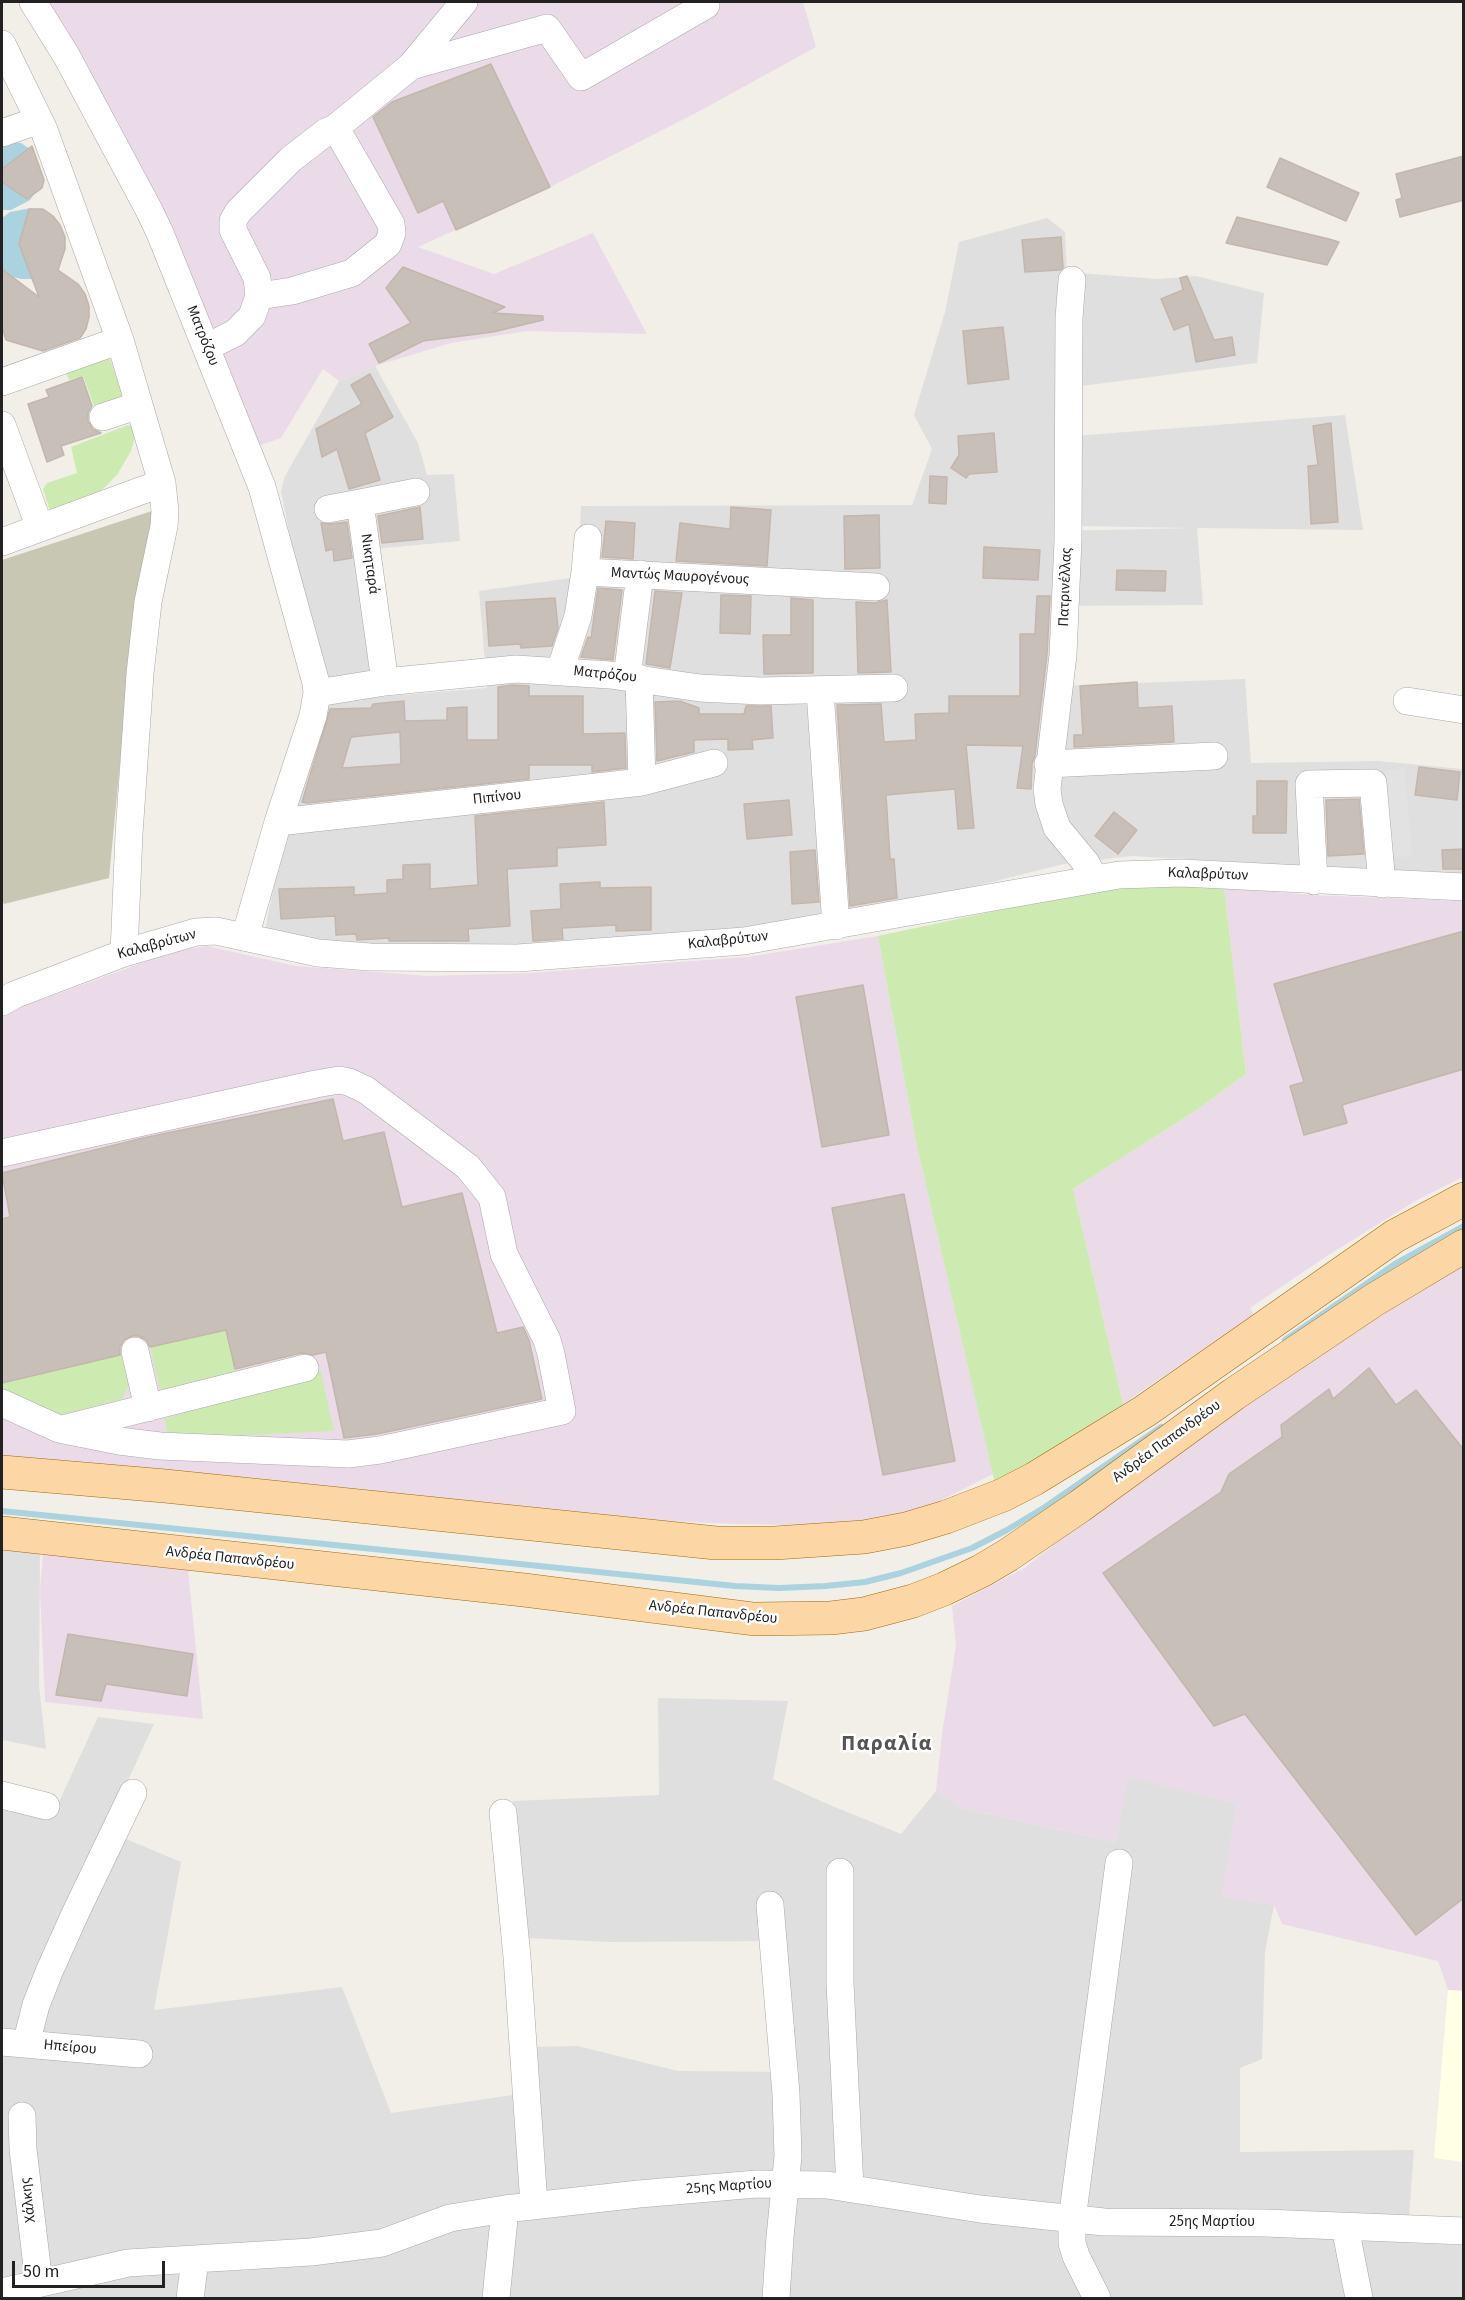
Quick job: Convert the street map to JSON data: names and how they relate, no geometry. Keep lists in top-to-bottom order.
{
  "streets": {
    "main road": ["Ανδρέα Παπανδρέου"],
    "street": [
      "Ματρόζου",
      "Νικηταρά",
      "Μαντώς Μαυρογένους",
      "Πατρινέλλας",
      "Πιπίνου",
      "Καλαβρύτων",
      "Ηπείρου",
      "25ης Μαρτίου",
      "Χάλκης"
    ]
  },
  "crossings": [
    ["Ματρόζου", "Νικηταρά"],
    ["Ματρόζου", "Πιπίνου"],
    ["Ματρόζου", "Καλαβρύτων"],
    ["Πατρινέλλας", "Καλαβρύτων"],
    ["25ης Μαρτίου", "Χάλκης"]
  ],
  "districts": ["Παραλία"],
  "scale_bar": "50 m"
}
